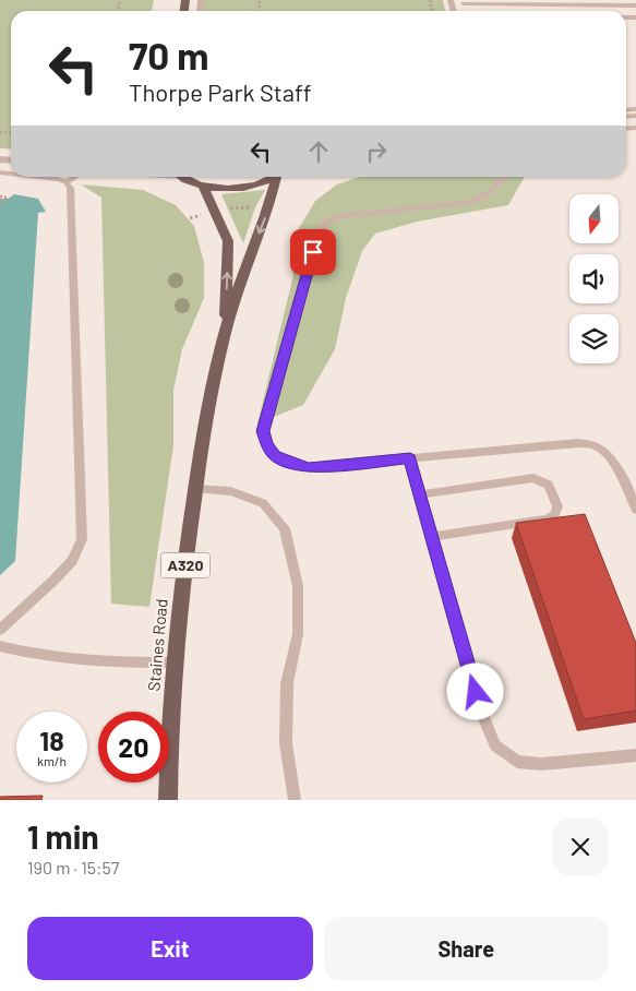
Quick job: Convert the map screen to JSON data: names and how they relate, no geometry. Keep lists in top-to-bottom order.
{
  "streets": {
    "main road": ["A320", "Staines Road"]
  },
  "north": "bottom",
  "page": {
    "turn": ["70 m", "Thorpe Park Staff"],
    "speed": "18 km/h",
    "limit": "20",
    "heading": ["1 min", "190 m · 15:57"],
    "buttons": ["Exit", "Share"]
  }
}
